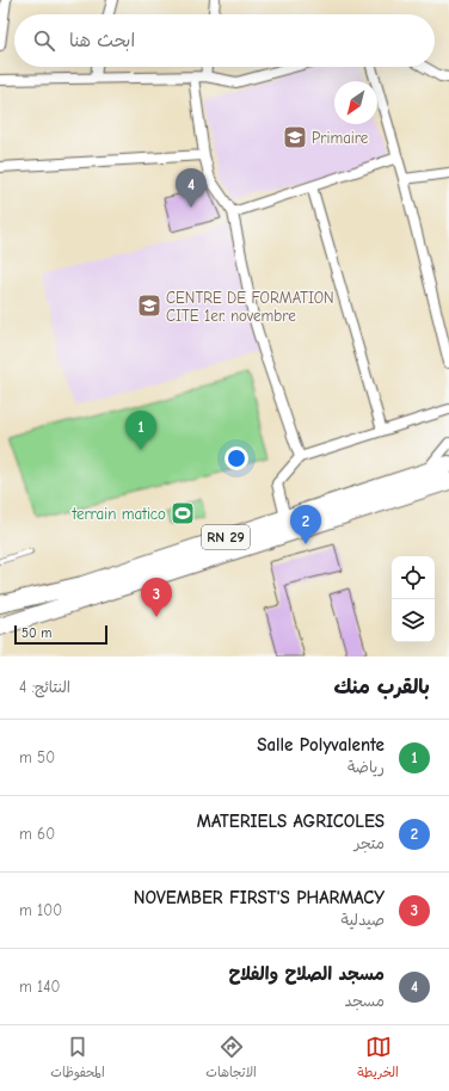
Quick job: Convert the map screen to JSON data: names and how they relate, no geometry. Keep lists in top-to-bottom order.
{
  "streets": {
    "highway": ["RN 29"]
  },
  "places": {
    "school or university": ["Primaire", "CENTRE DE FORMATION CITE 1er. novembre"],
    "sports": ["terrain matico"]
  },
  "scale_bar": "50 m",
  "north": "bottom left",
  "page": {
    "search": "ابحث هنا",
    "pins": [
      "4",
      "1",
      "2",
      "3"
    ],
    "scale": "50 m",
    "heading": ["بالقرب منك", "النتائج: 4"],
    "list": [
      {
        "mark": "1",
        "name": "Salle Polyvalente",
        "note": "رياضة",
        "value": "50 m"
      },
      {
        "mark": "2",
        "name": "MATERIELS AGRICOLES",
        "note": "متجر",
        "value": "60 m"
      },
      {
        "mark": "3",
        "name": "NOVEMBER FIRST'S PHARMACY",
        "note": "صيدلية",
        "value": "100 m"
      },
      {
        "mark": "4",
        "name": "مسجد الصلاح والفلاح",
        "note": "مسجد",
        "value": "140 m"
      }
    ],
    "nav": ["الخريطة", "الاتجاهات", "المحفوظات"]
  }
}
